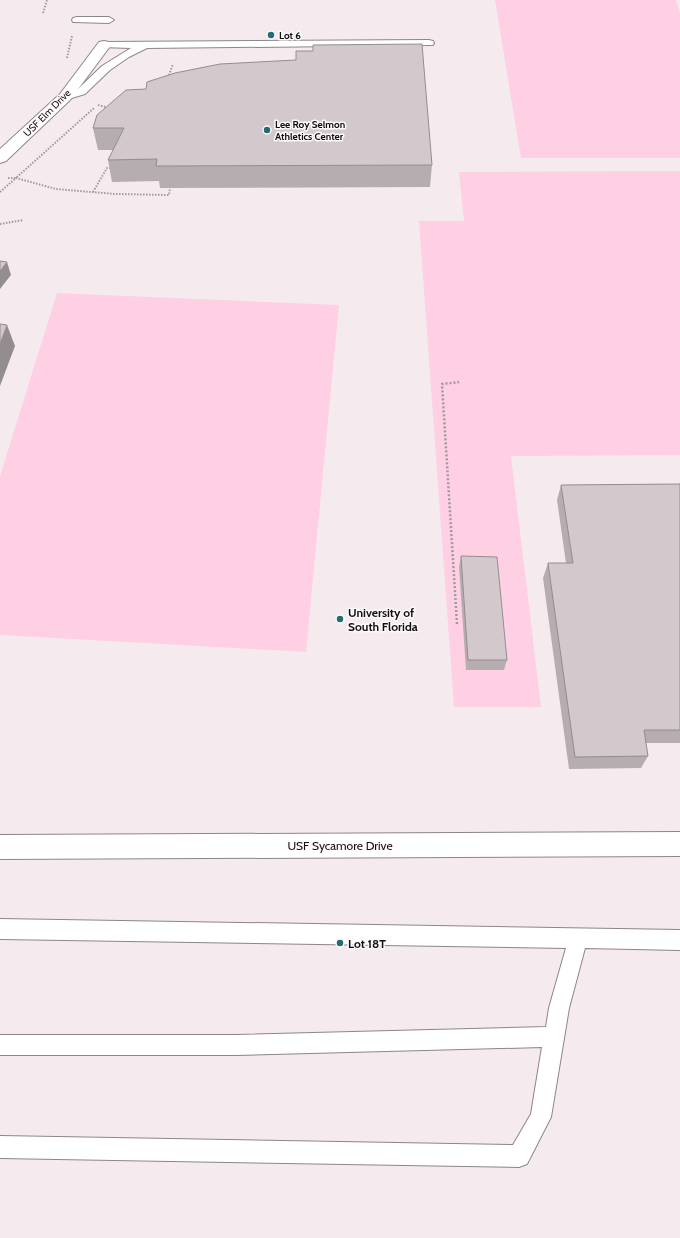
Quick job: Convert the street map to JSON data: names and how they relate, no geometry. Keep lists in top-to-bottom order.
{
  "streets": {
    "street": ["USF Elm Drive", "USF Sycamore Drive"]
  },
  "places": [
    "Lot 6",
    "Lee Roy Selmon Athletics Center",
    "University of South Florida",
    "Lot 18T"
  ]
}
